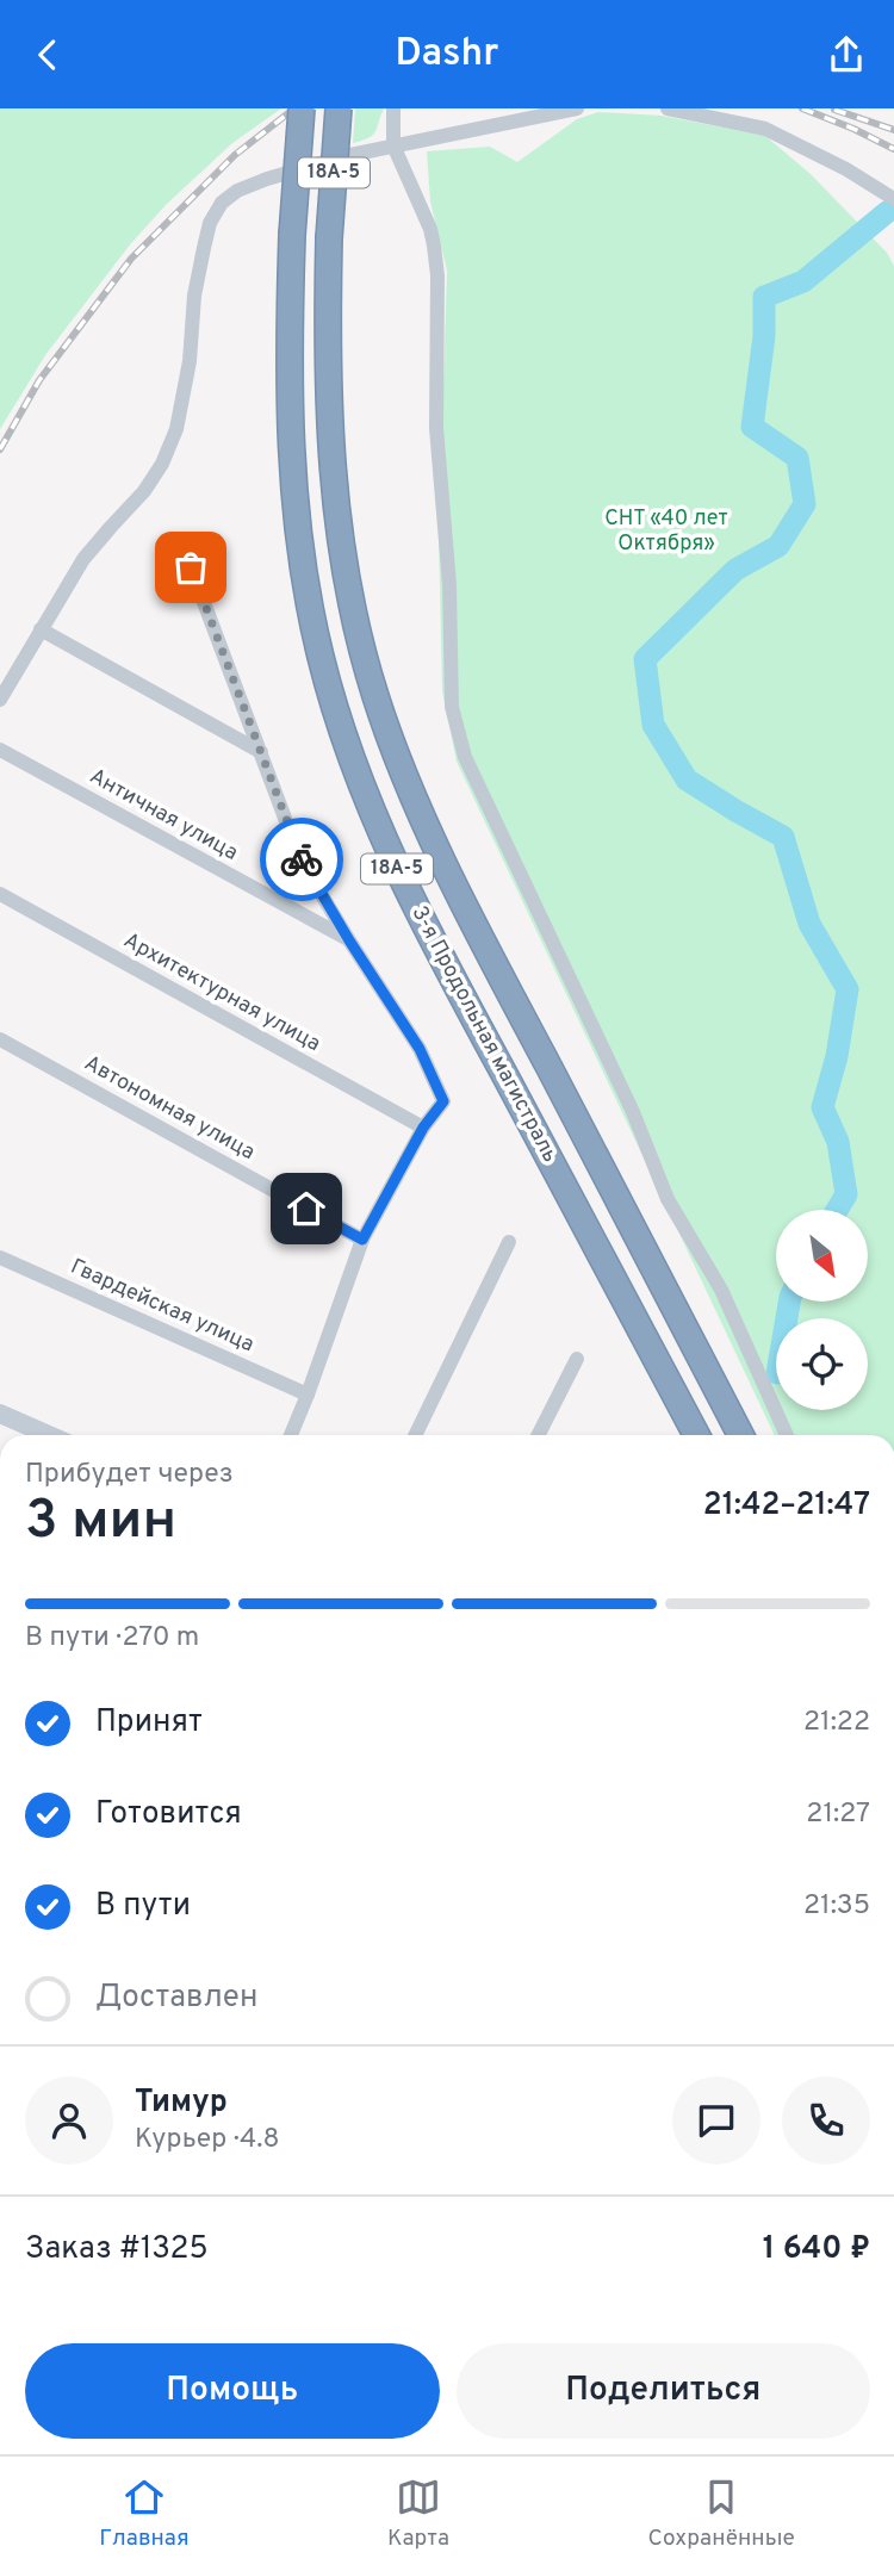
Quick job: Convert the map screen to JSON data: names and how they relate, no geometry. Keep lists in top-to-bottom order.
{
  "streets": {
    "highway": ["18А-5", "3-я Продольная магистраль"],
    "street": [
      "Античная улица",
      "Архитектурная улица",
      "Автономная улица",
      "Гвардейская улица"
    ]
  },
  "parks": ["СНТ «40 лет Октября»"],
  "north": "bottom right",
  "page": {
    "header": "Dashr",
    "heading": ["3 мин", "Прибудет через", "21:42–21:47"],
    "panel": [
      "Тимур",
      "Курьер · 4.8",
      "Заказ #1325",
      "1 640 ₽"
    ],
    "bar": "В пути · 270 m",
    "list": [
      ["Принят", "21:22"],
      ["Готовится", "21:27"],
      ["В пути", "21:35"],
      "Доставлен"
    ],
    "buttons": ["Помощь", "Поделиться"],
    "tabs": ["Главная", "Карта", "Сохранённые"]
  }
}
